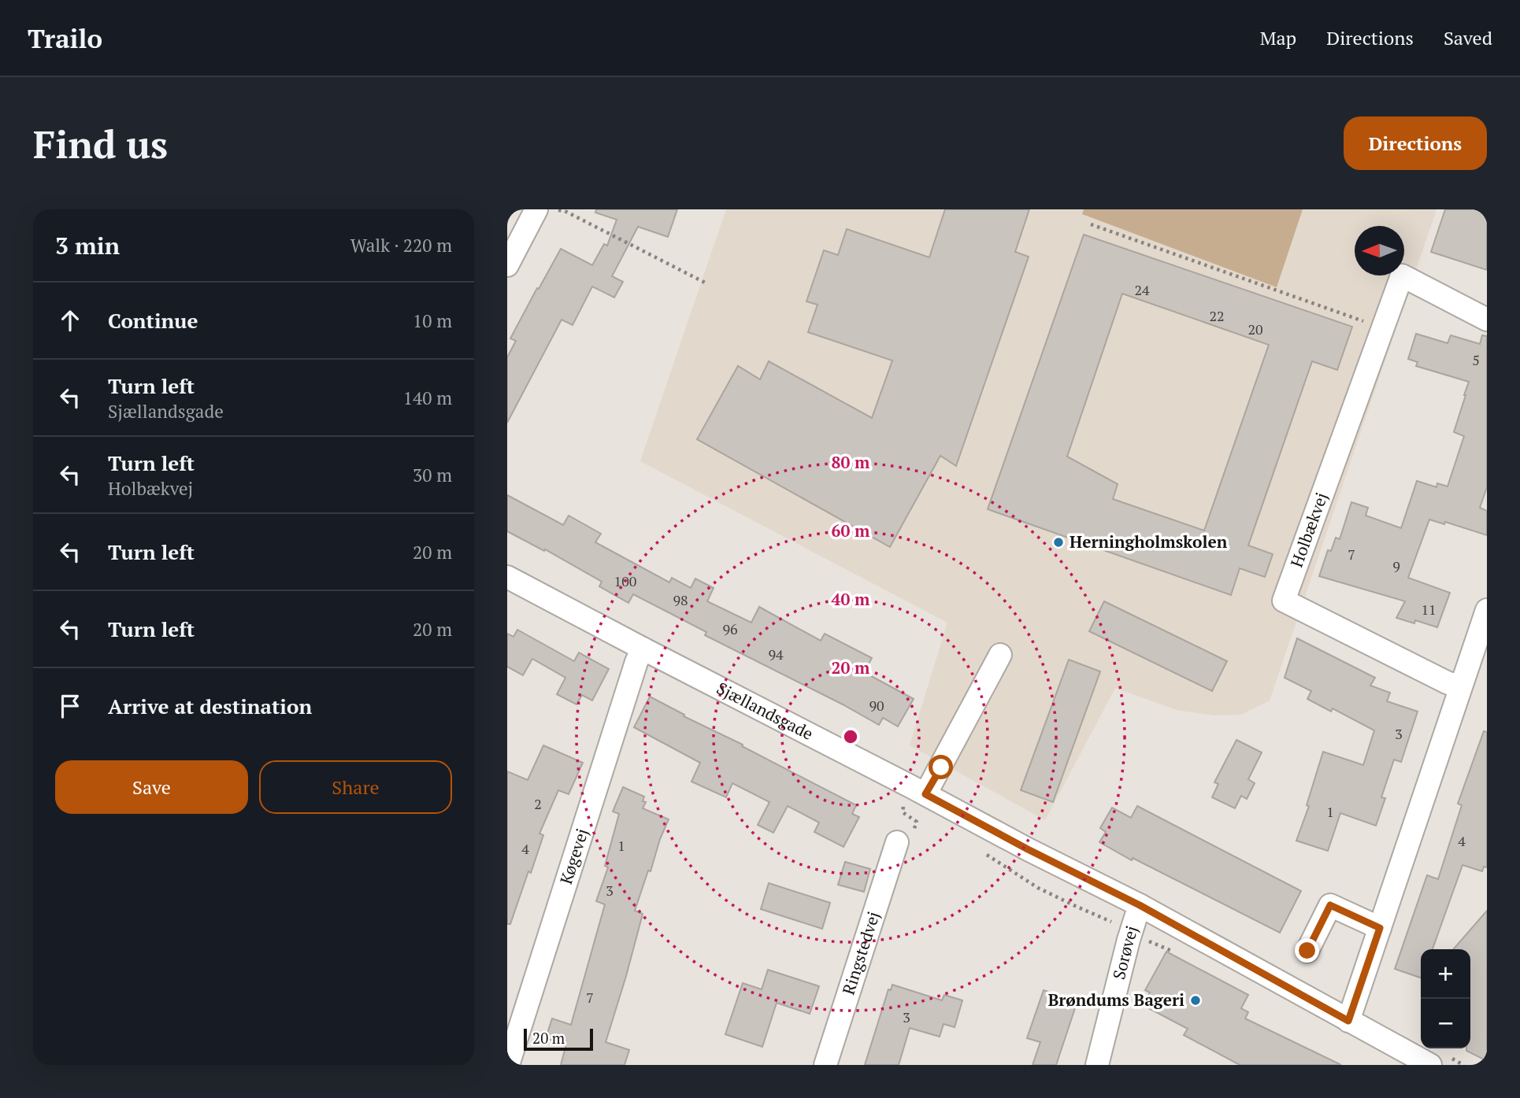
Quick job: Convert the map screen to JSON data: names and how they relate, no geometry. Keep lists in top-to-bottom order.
{
  "streets": {
    "street": [
      "Holbækvej",
      "Sjællandsgade",
      "Køgevej",
      "Ringstedvej",
      "Sorøvej"
    ]
  },
  "crossings": [
    ["Sjællandsgade", "Køgevej"],
    ["Sjællandsgade", "Sorøvej"]
  ],
  "places": ["Herningholmskolen", "Brøndums Bageri"],
  "house_numbers": [
    "24",
    "22",
    "20",
    "5",
    "7",
    "9",
    "100",
    "98",
    "11",
    "96",
    "94",
    "90",
    "3",
    "2",
    "1",
    "4",
    "1",
    "4",
    "3",
    "7",
    "3"
  ],
  "scale_bar": "20 m",
  "north": "left",
  "page": {
    "header": "Trailo",
    "nav": ["Map", "Directions", "Saved"],
    "buttons": [
      "Directions",
      ["Save", "Share"]
    ],
    "title": "Find us",
    "heading": ["3 min", "Walk · 220 m"],
    "list": [
      ["Continue", "10 m"],
      ["Turn left", "Sjællandsgade", "140 m"],
      ["Turn left", "Holbækvej", "30 m"],
      ["Turn left", "20 m"],
      ["Turn left", "20 m"],
      "Arrive at destination"
    ],
    "map_buttons": ["+", "−"],
    "scale": "20 m"
  },
  "rings": [
    "80 m",
    "60 m",
    "40 m",
    "20 m"
  ]
}
